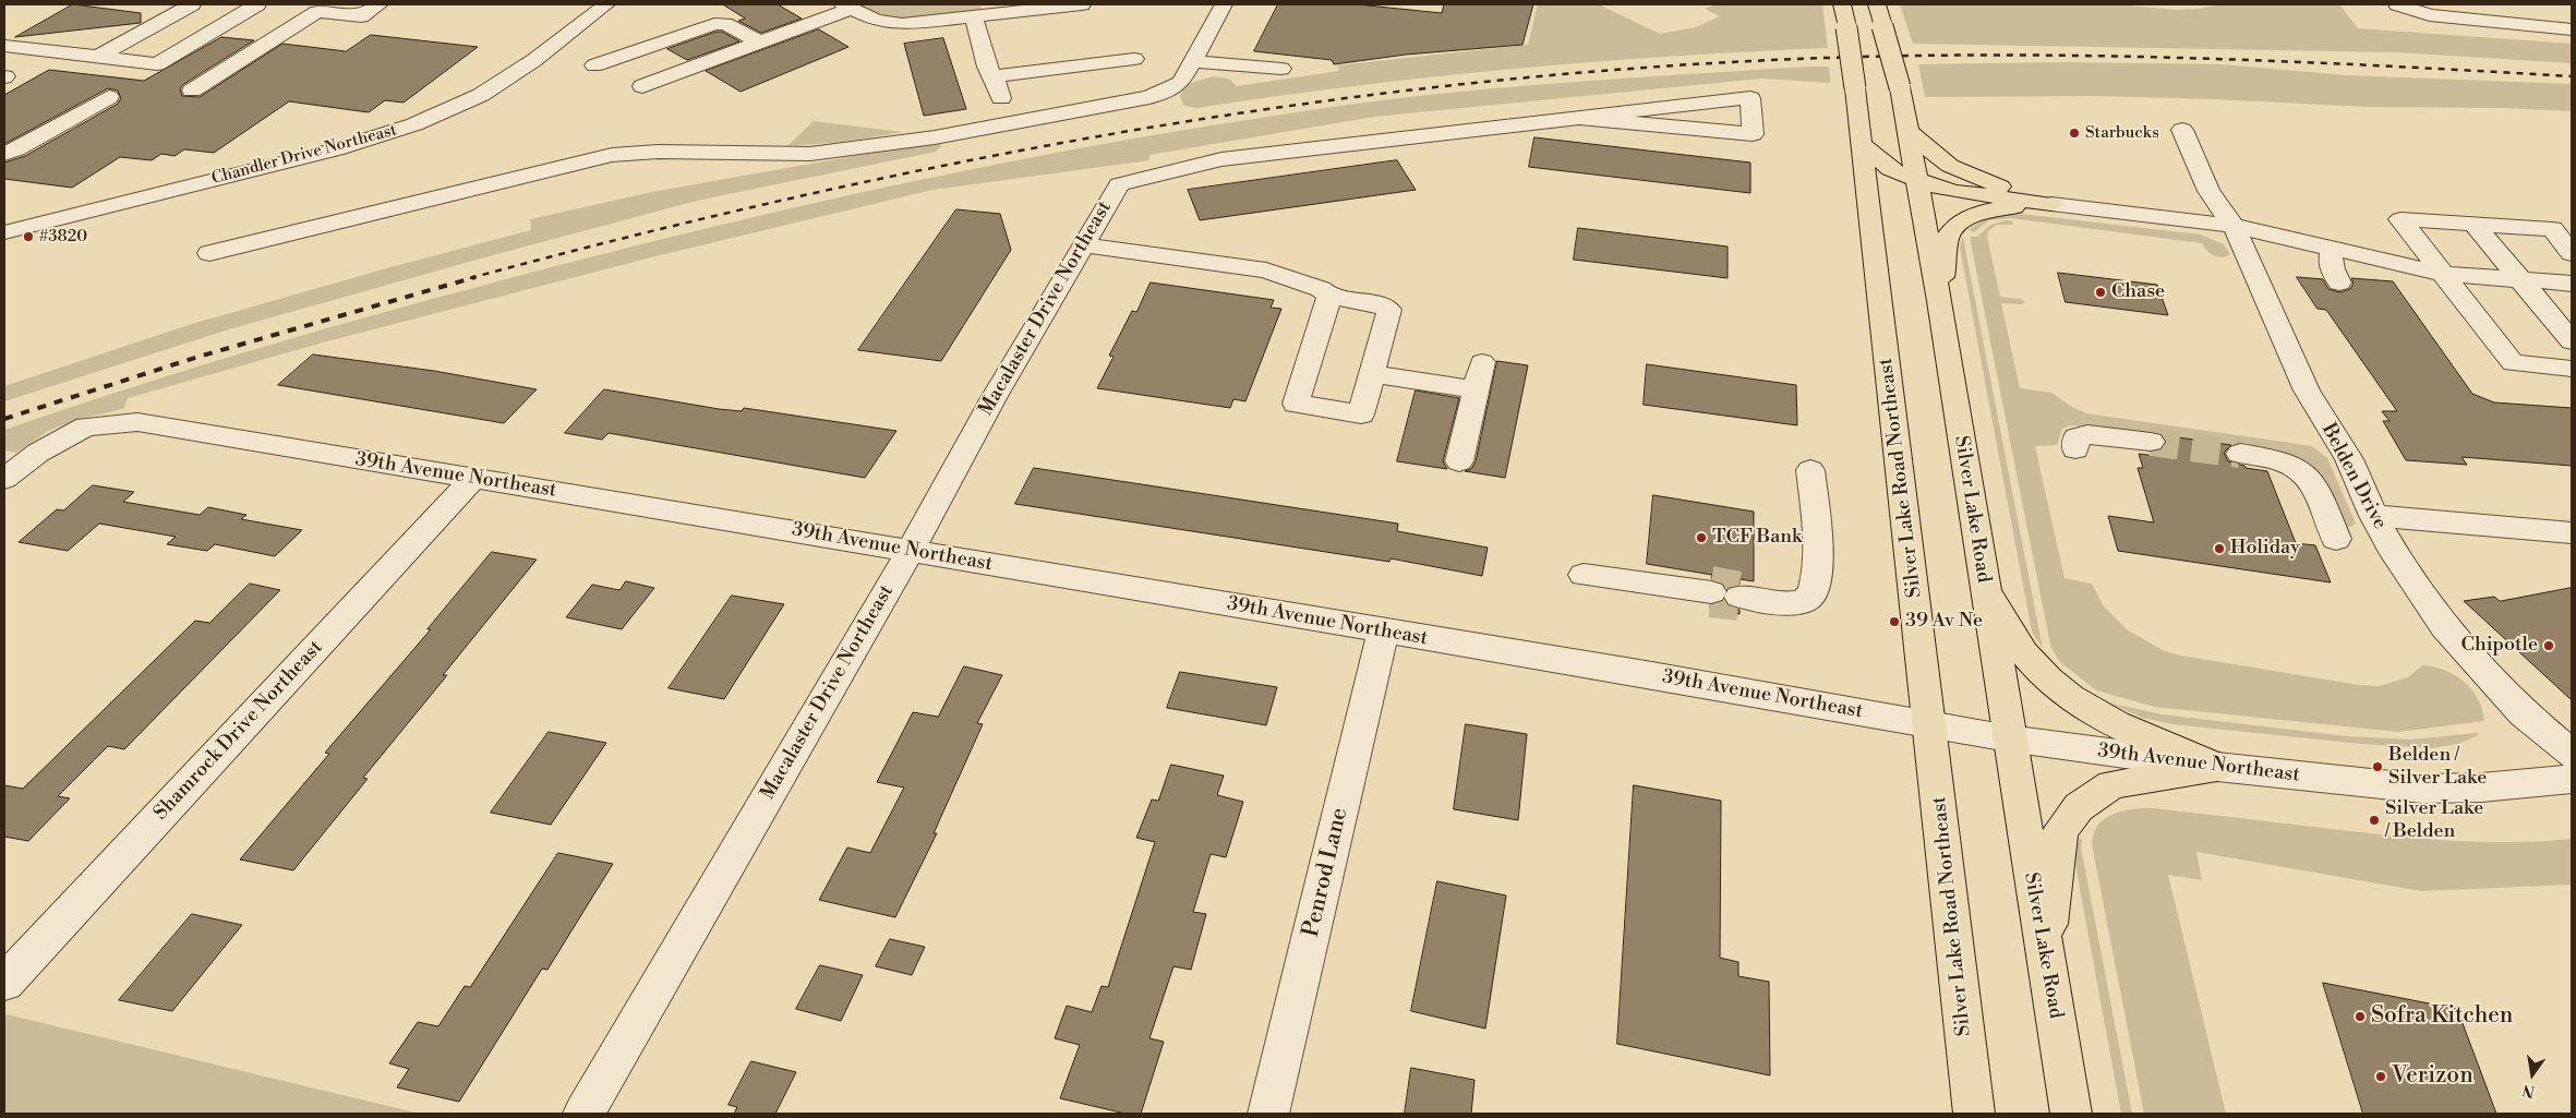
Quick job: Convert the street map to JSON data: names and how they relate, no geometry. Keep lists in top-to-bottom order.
{
  "streets": {
    "main road": ["Silver Lake Road Northeast", "Silver Lake Road"],
    "street": [
      "Chandler Drive Northeast",
      "Macalaster Drive Northeast",
      "39th Avenue Northeast",
      "Belden Drive",
      "Shamrock Drive Northeast",
      "Penrod Lane"
    ]
  },
  "crossings": [
    ["Macalaster Drive Northeast", "39th Avenue Northeast"],
    ["39th Avenue Northeast", "Silver Lake Road Northeast"],
    ["39th Avenue Northeast", "Silver Lake Road"],
    ["39th Avenue Northeast", "Shamrock Drive Northeast"],
    ["39th Avenue Northeast", "Penrod Lane"]
  ],
  "places": [
    "Starbucks",
    "#3820",
    "Chase",
    "TCF Bank",
    "Holiday",
    "39 Av Ne",
    "Chipotle",
    "Belden / Silver Lake",
    "Silver Lake / Belden",
    "Sofra Kitchen",
    "Verizon"
  ],
  "north": "bottom"
}
